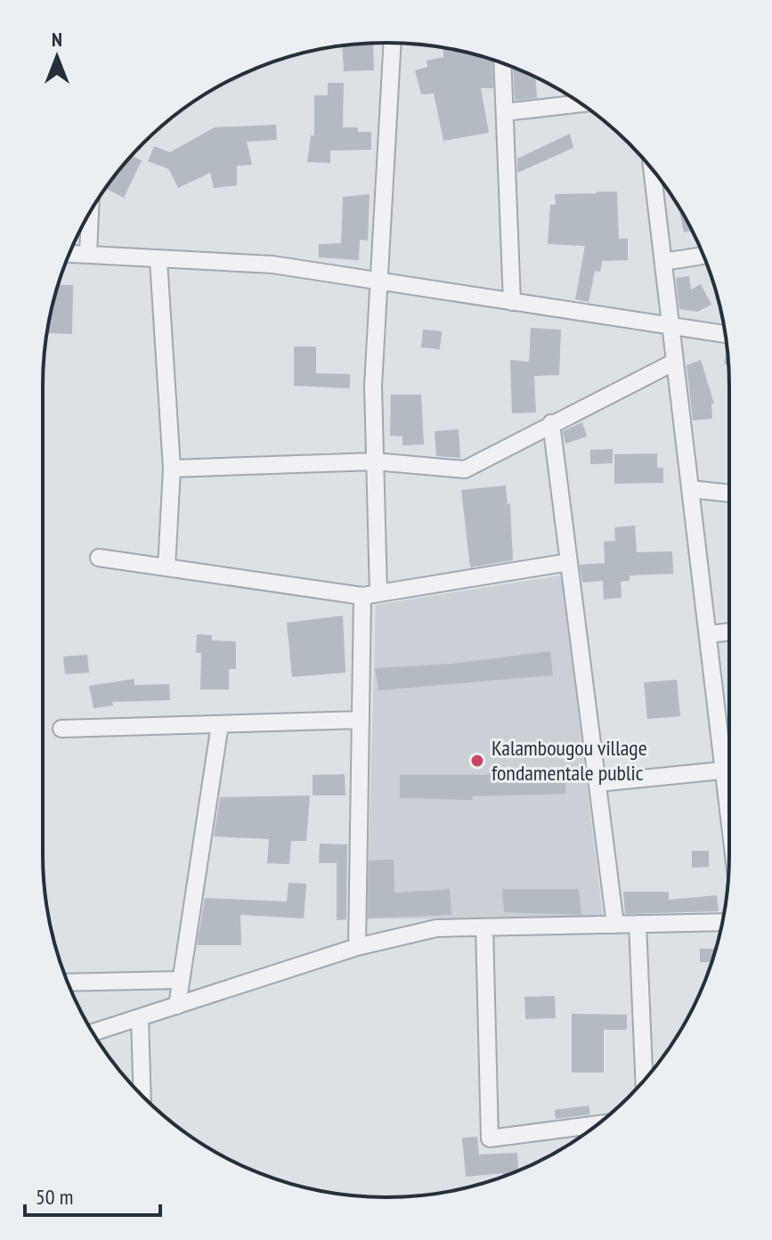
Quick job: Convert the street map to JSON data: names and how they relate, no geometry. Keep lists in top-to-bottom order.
{
  "places": ["Kalambougou village fondamentale public"],
  "scale_bar": "50 m",
  "north": "top"
}
